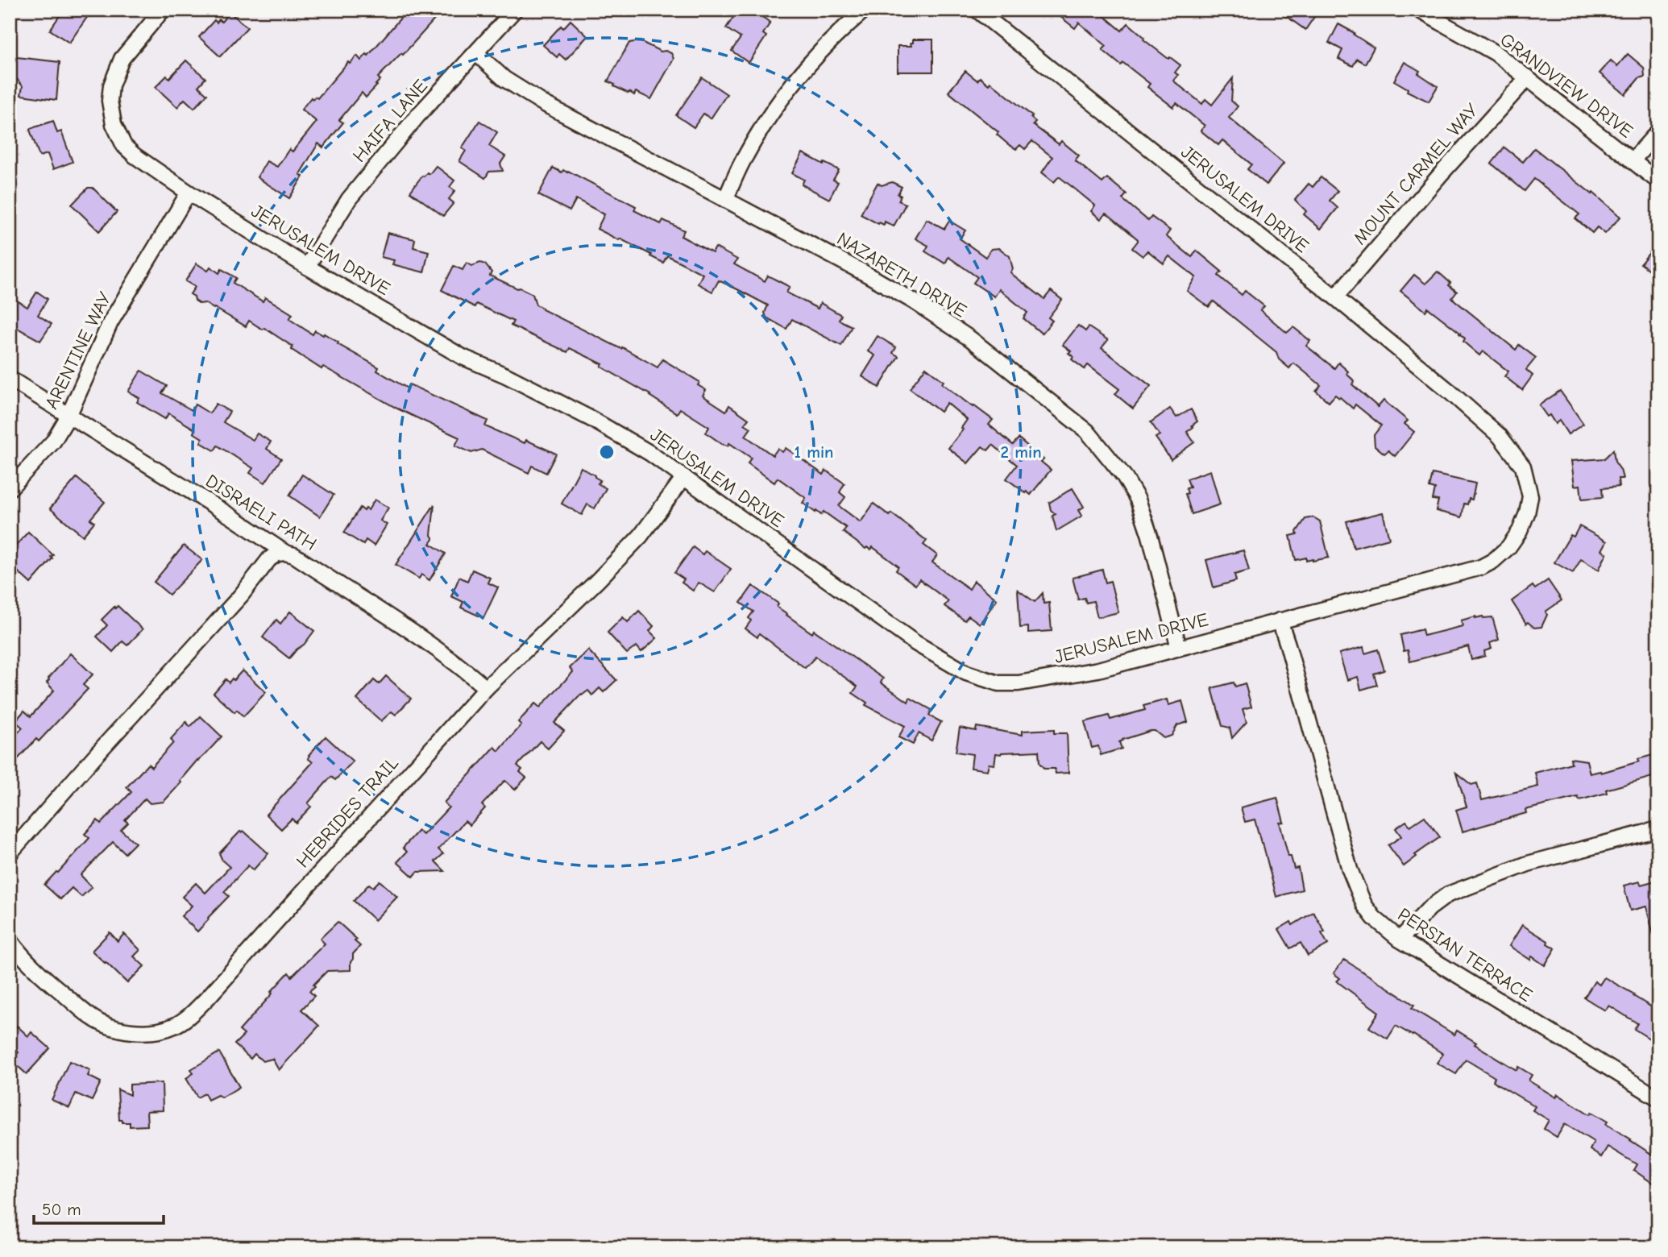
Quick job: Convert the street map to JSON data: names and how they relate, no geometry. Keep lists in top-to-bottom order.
{
  "streets": {
    "street": [
      "GRANDVIEW DRIVE",
      "HAIFA LANE",
      "MOUNT CARMEL WAY",
      "JERUSALEM DRIVE",
      "NAZARETH DRIVE",
      "ARENTINE WAY",
      "DISRAELI PATH",
      "HEBRIDES TRAIL",
      "PERSIAN TERRACE"
    ]
  },
  "crossings": [
    ["GRANDVIEW DRIVE", "MOUNT CARMEL WAY"],
    ["HAIFA LANE", "JERUSALEM DRIVE"],
    ["HAIFA LANE", "NAZARETH DRIVE"],
    ["MOUNT CARMEL WAY", "JERUSALEM DRIVE"],
    ["JERUSALEM DRIVE", "NAZARETH DRIVE"],
    ["JERUSALEM DRIVE", "ARENTINE WAY"],
    ["JERUSALEM DRIVE", "HEBRIDES TRAIL"],
    ["JERUSALEM DRIVE", "PERSIAN TERRACE"],
    ["ARENTINE WAY", "DISRAELI PATH"],
    ["DISRAELI PATH", "HEBRIDES TRAIL"]
  ],
  "scale_bar": "50 m",
  "rings": ["1 min", "2 min"]
}
